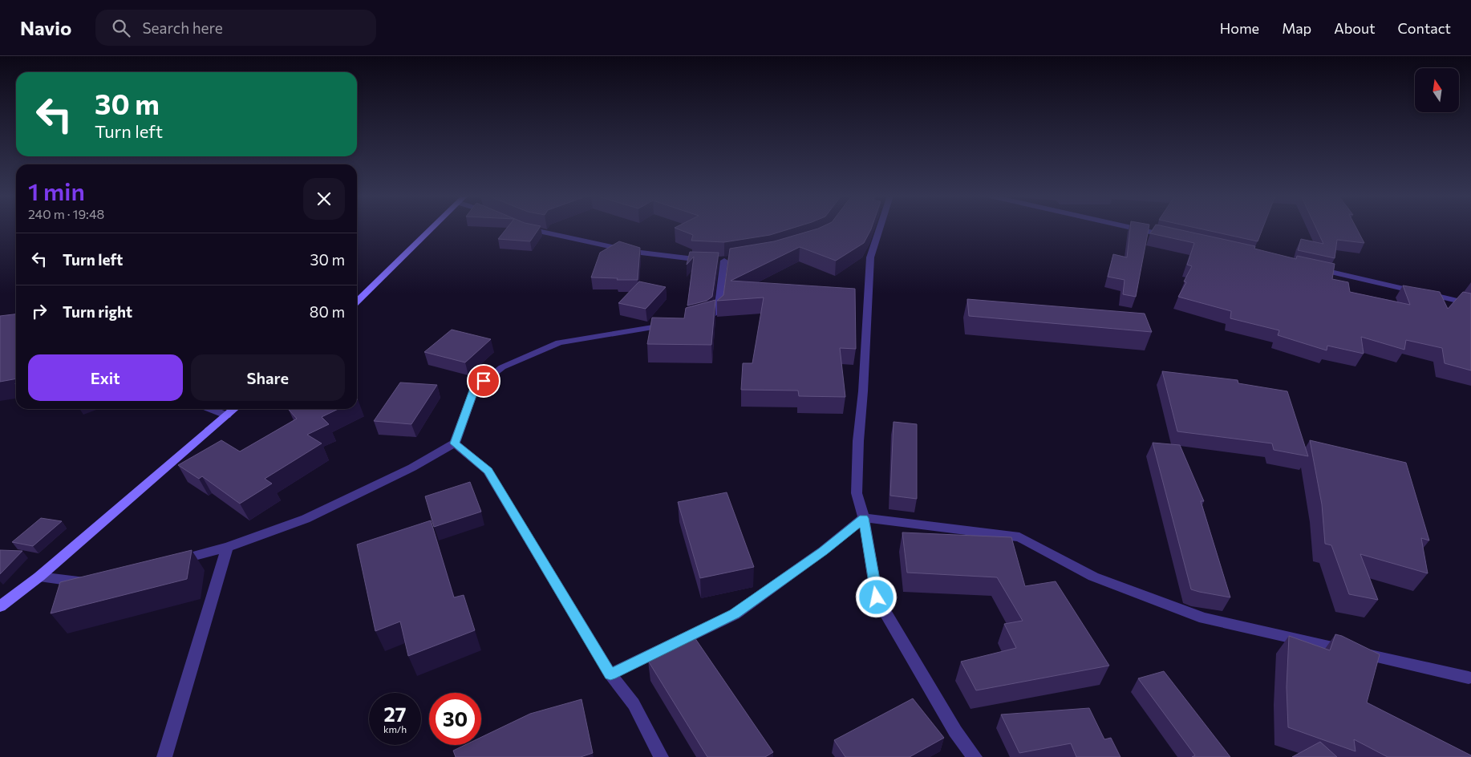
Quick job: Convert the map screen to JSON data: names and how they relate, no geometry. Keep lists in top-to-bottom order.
{
  "north": "top",
  "page": {
    "header": "Navio",
    "search": "Search here",
    "nav": [
      "Home",
      "Map",
      "About",
      "Contact"
    ],
    "turn": ["30 m", "Turn left"],
    "heading": ["1 min", "240 m · 19:48"],
    "list": [
      {
        "name": "Turn left",
        "value": "30 m"
      },
      {
        "name": "Turn right",
        "value": "80 m"
      }
    ],
    "buttons": ["Exit", "Share"],
    "speed": "27 km/h",
    "limit": "30"
  }
}
